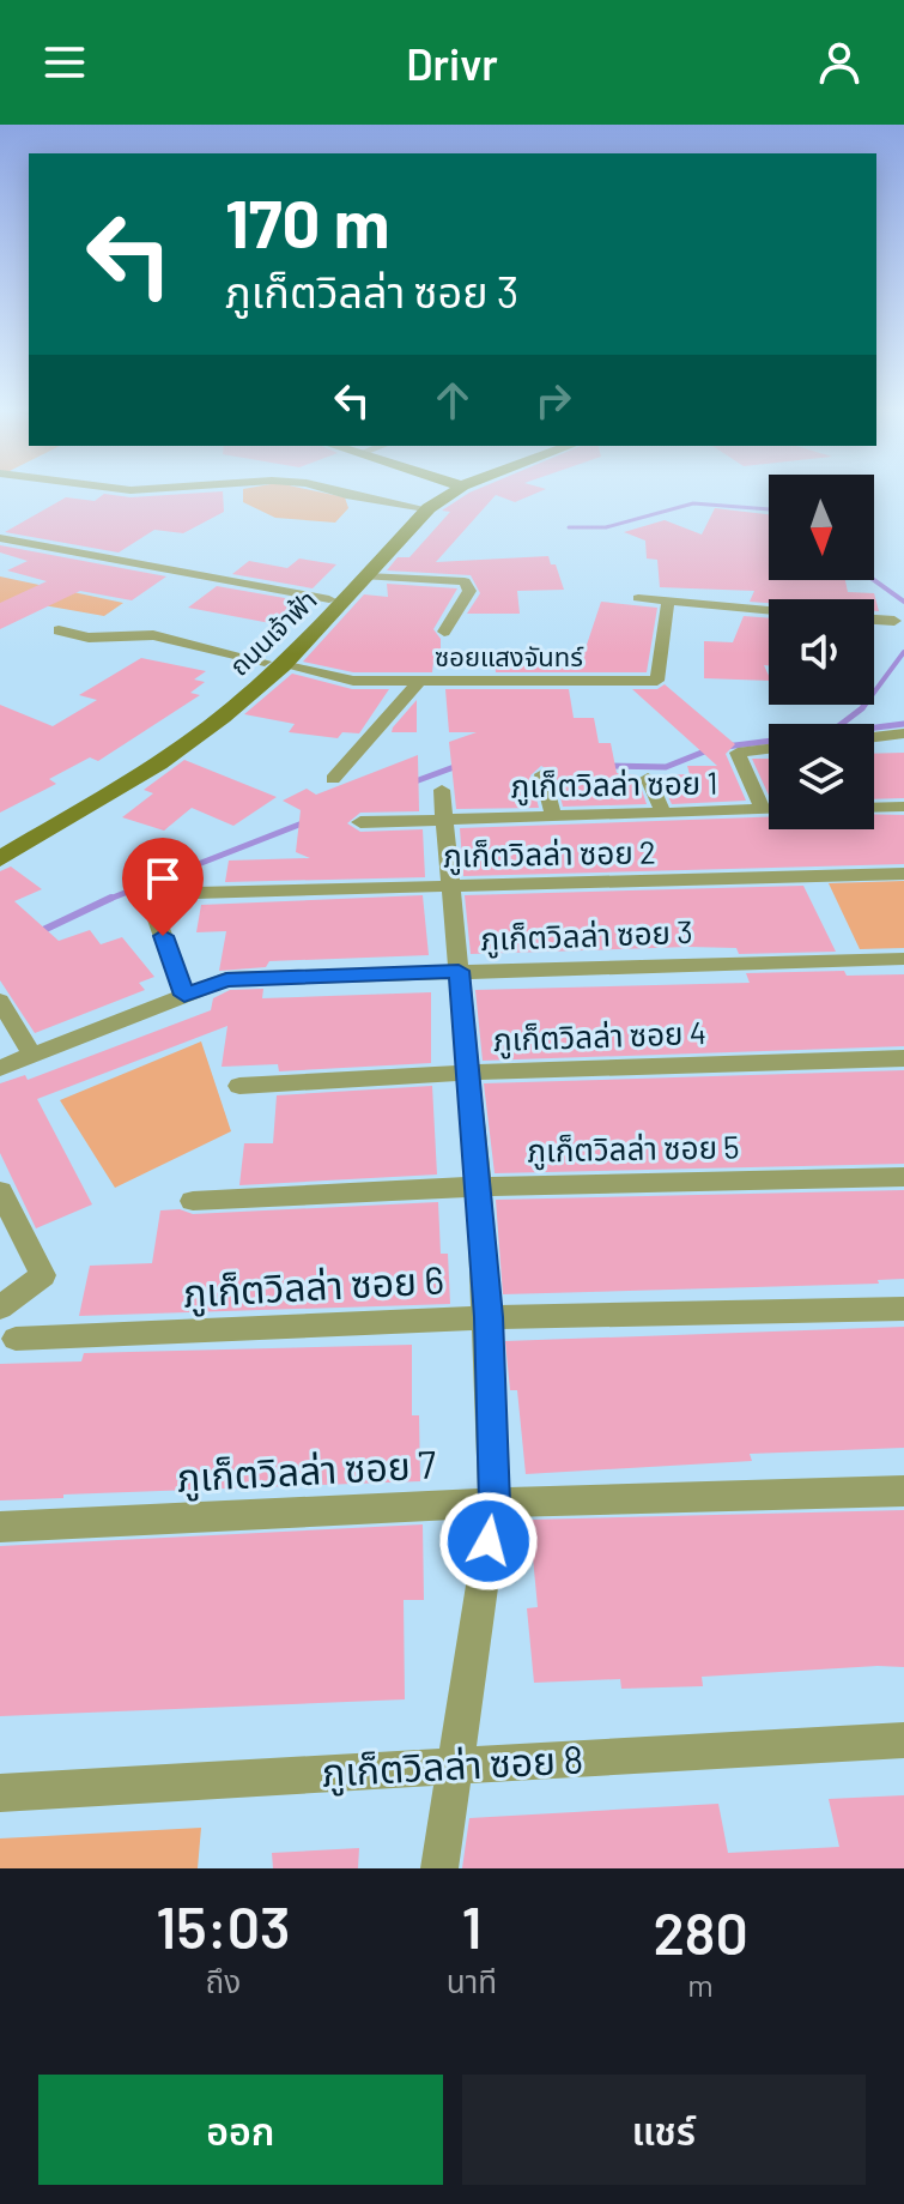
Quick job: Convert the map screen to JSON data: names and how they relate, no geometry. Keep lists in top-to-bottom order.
{
  "streets": {
    "main road": ["ถนนเจ้าฟ้า"],
    "street": [
      "ซอยแสงจันทร์",
      "ภูเก็ตวิลล่า ซอย 1",
      "ภูเก็ตวิลล่า ซอย 2",
      "ภูเก็ตวิลล่า ซอย 3",
      "ภูเก็ตวิลล่า ซอย 4",
      "ภูเก็ตวิลล่า ซอย 5",
      "ภูเก็ตวิลล่า ซอย 6",
      "ภูเก็ตวิลล่า ซอย 7",
      "ภูเก็ตวิลล่า ซอย 8"
    ]
  },
  "crossings": [
    ["ถนนเจ้าฟ้า", "ซอยแสงจันทร์"]
  ],
  "north": "bottom",
  "page": {
    "header": "Drivr",
    "turn": ["170 m", "ภูเก็ตวิลล่า ซอย 3"],
    "eta": [
      "15:03",
      "ถึง",
      "1",
      "นาที",
      "280",
      "m"
    ],
    "buttons": ["ออก", "แชร์"]
  }
}
